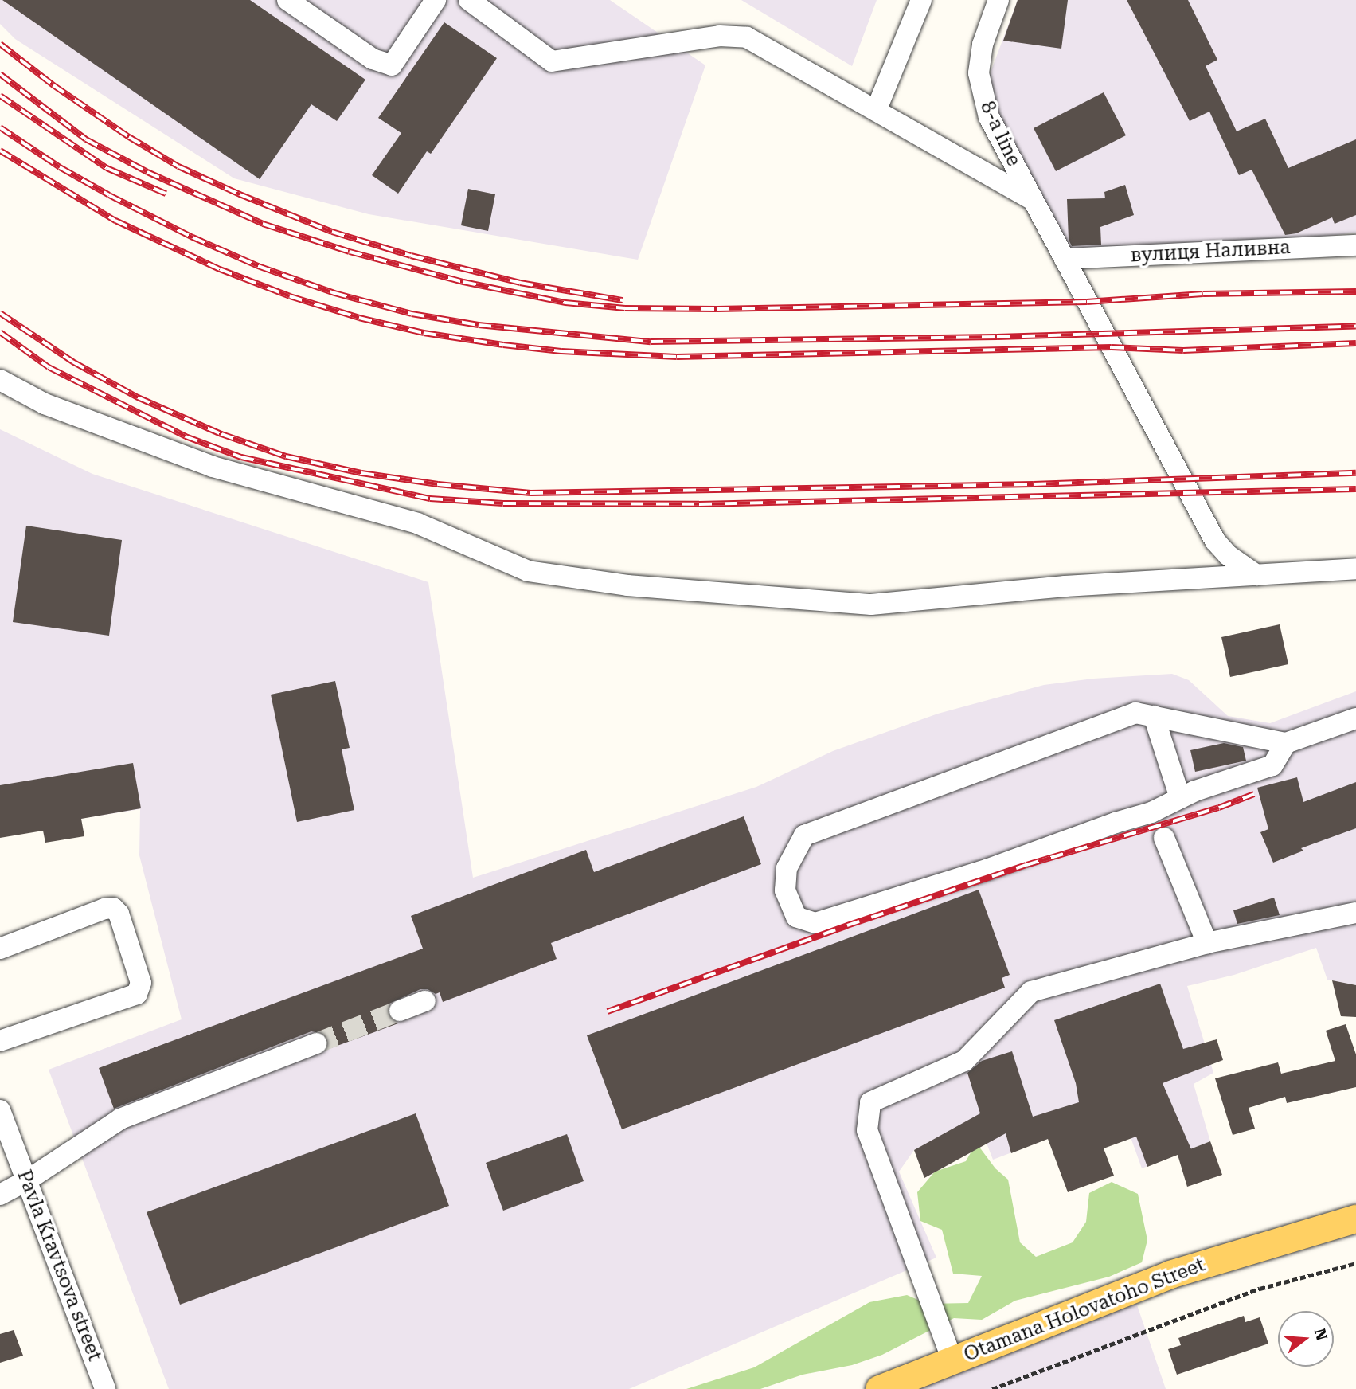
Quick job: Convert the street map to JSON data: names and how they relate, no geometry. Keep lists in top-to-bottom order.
{
  "streets": {
    "main road": ["Otamana Holovatoho Street"],
    "street": ["8-a line", "вулиця Наливна", "Pavla Kravtsova street"]
  },
  "crossings": [
    ["8-a line", "вулиця Наливна"]
  ],
  "north": "right"
}
